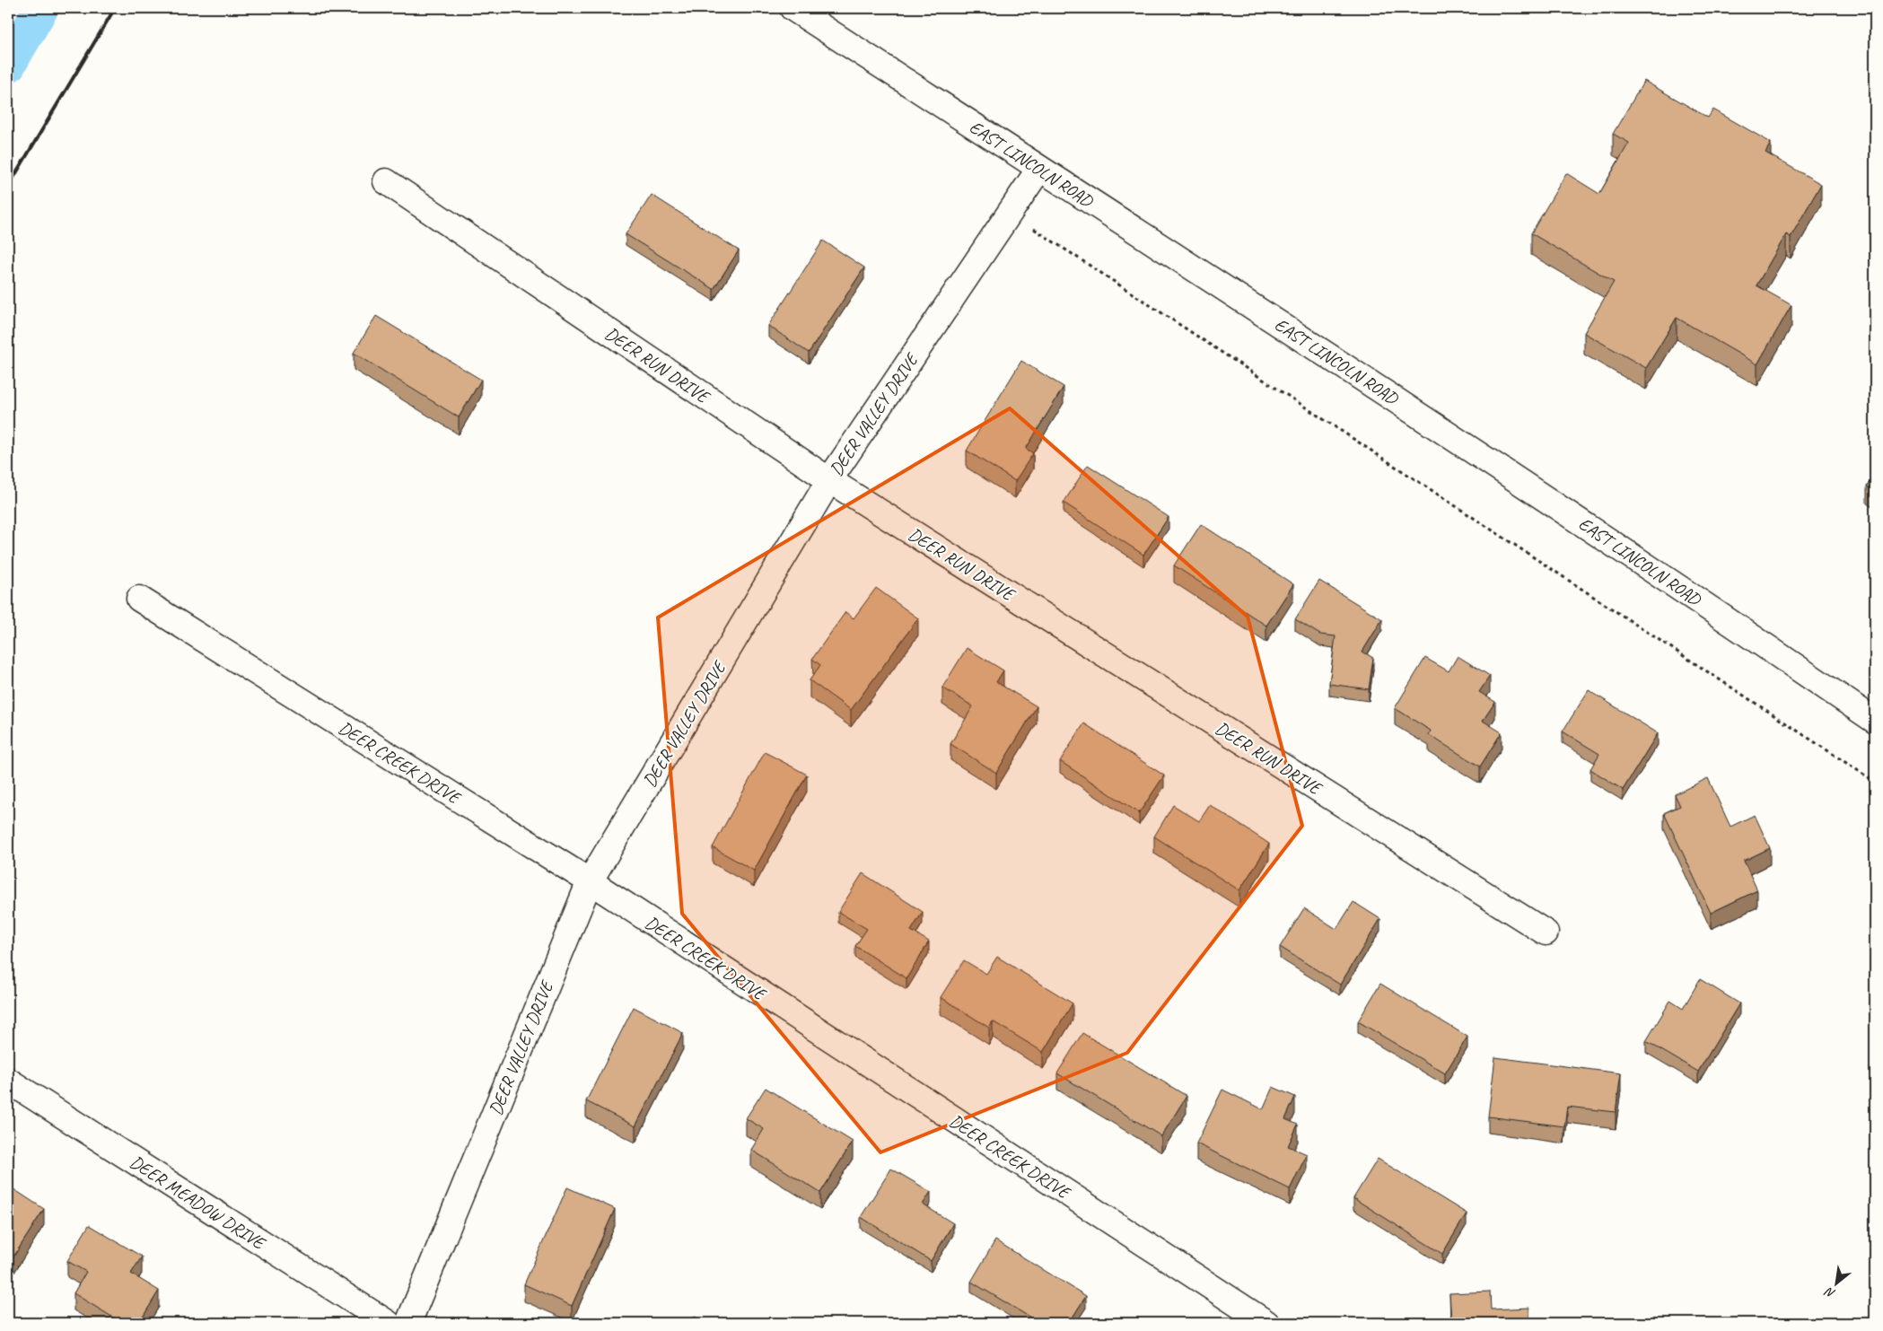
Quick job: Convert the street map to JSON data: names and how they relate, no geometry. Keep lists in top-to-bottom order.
{
  "streets": {
    "street": [
      "EAST LINCOLN ROAD",
      "DEER RUN DRIVE",
      "DEER VALLEY DRIVE",
      "DEER CREEK DRIVE",
      "DEER MEADOW DRIVE"
    ]
  },
  "crossings": [
    ["EAST LINCOLN ROAD", "DEER VALLEY DRIVE"],
    ["DEER RUN DRIVE", "DEER VALLEY DRIVE"],
    ["DEER VALLEY DRIVE", "DEER CREEK DRIVE"]
  ],
  "north": "bottom left"
}
